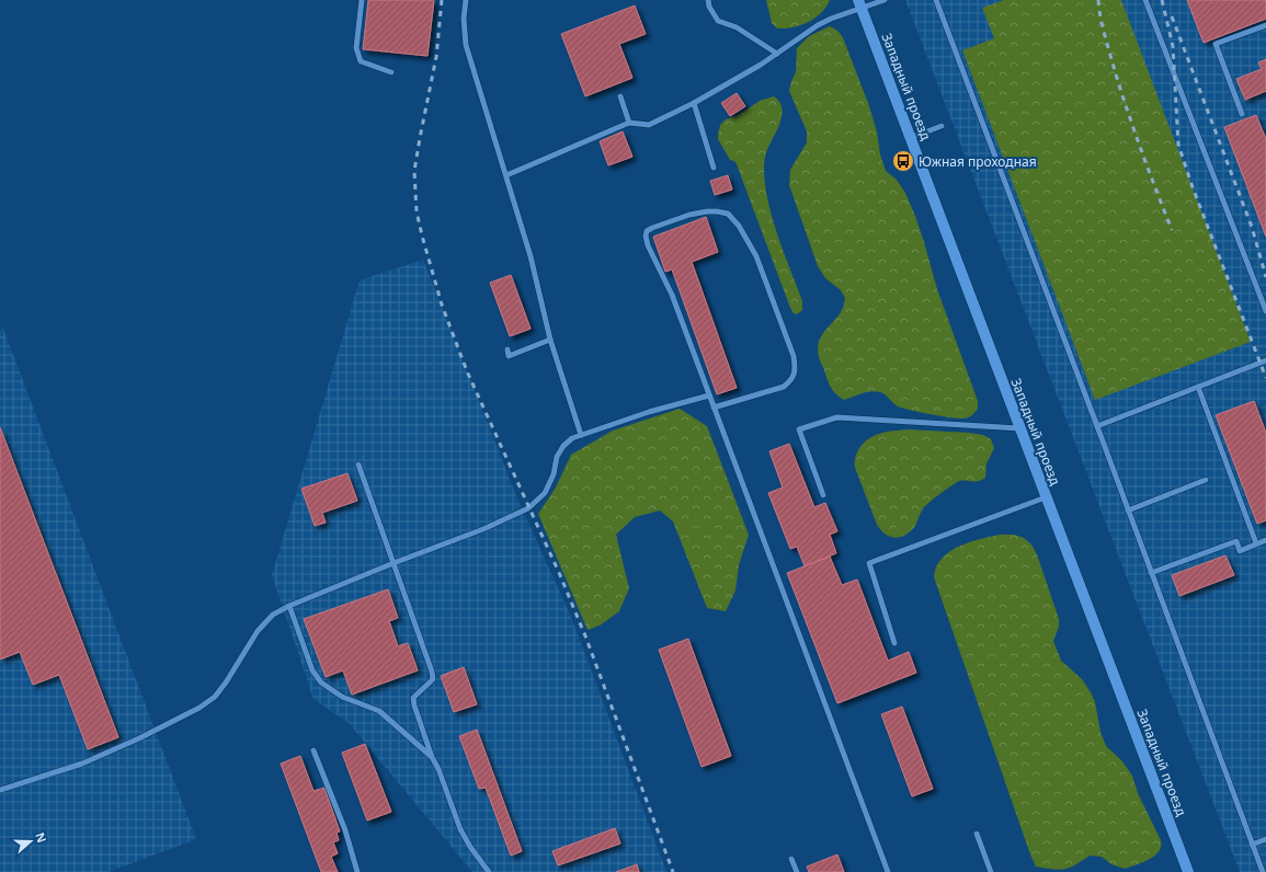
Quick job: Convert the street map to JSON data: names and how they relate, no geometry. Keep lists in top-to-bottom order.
{
  "streets": {
    "main road": ["Западный проезд"]
  },
  "places": {
    "bus stop": ["Южная проходная"]
  },
  "north": "right"
}
